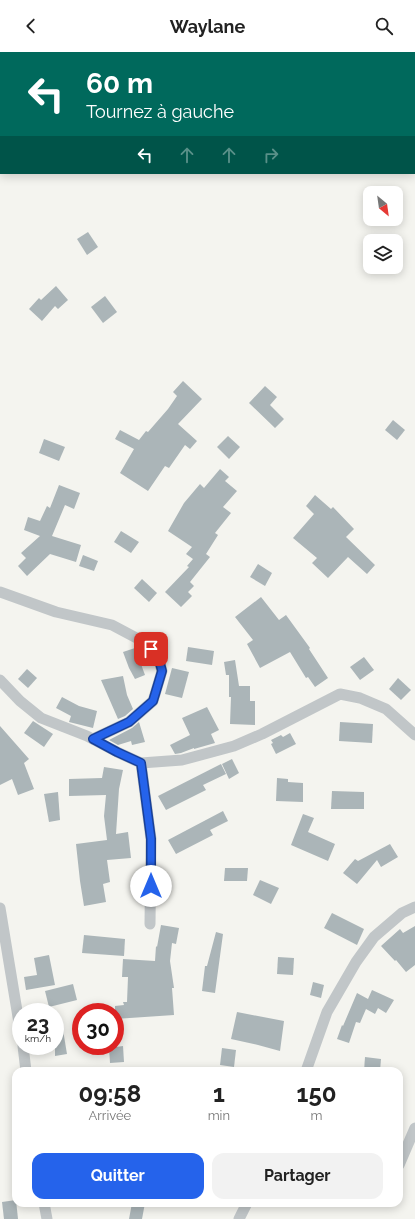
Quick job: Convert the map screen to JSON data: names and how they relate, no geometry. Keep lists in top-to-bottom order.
{
  "north": "bottom right",
  "page": {
    "header": "Waylane",
    "turn": ["60 m", "Tournez à gauche"],
    "speed": "23 km/h",
    "limit": "30",
    "eta": [
      "09:58",
      "Arrivée",
      "1",
      "min",
      "150",
      "m"
    ],
    "buttons": ["Quitter", "Partager"]
  }
}
